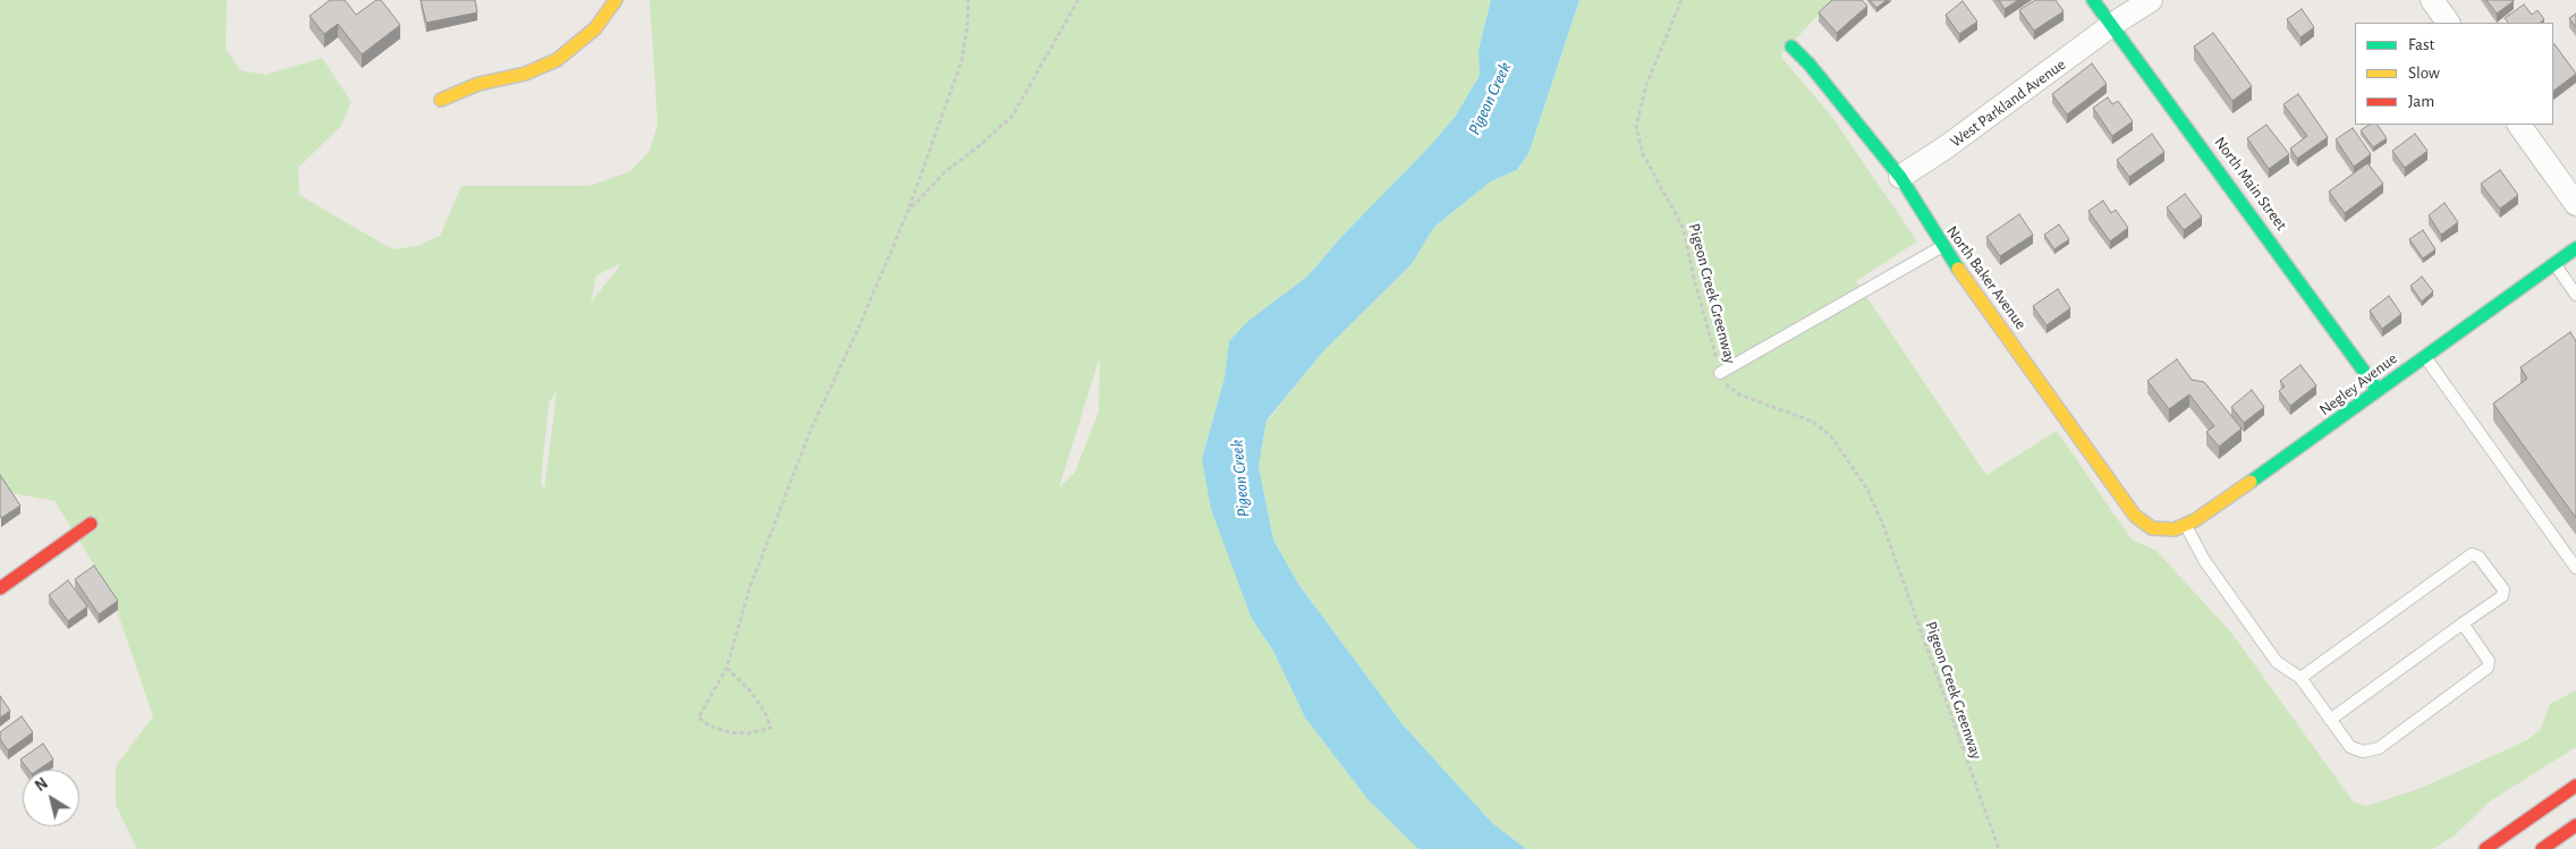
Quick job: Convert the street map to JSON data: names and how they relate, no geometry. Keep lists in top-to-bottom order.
{
  "streets": {
    "street": [
      "West Parkland Avenue",
      "North Main Street",
      "North Baker Avenue",
      "Negley Avenue"
    ],
    "path": ["Pigeon Creek Greenway"]
  },
  "crossings": [
    ["West Parkland Avenue", "North Main Street"],
    ["West Parkland Avenue", "North Baker Avenue"],
    ["North Main Street", "Negley Avenue"],
    ["North Baker Avenue", "Negley Avenue"]
  ],
  "water": ["Pigeon Creek"],
  "legend": ["Fast", "Slow", "Jam"],
  "north": "top left"
}
